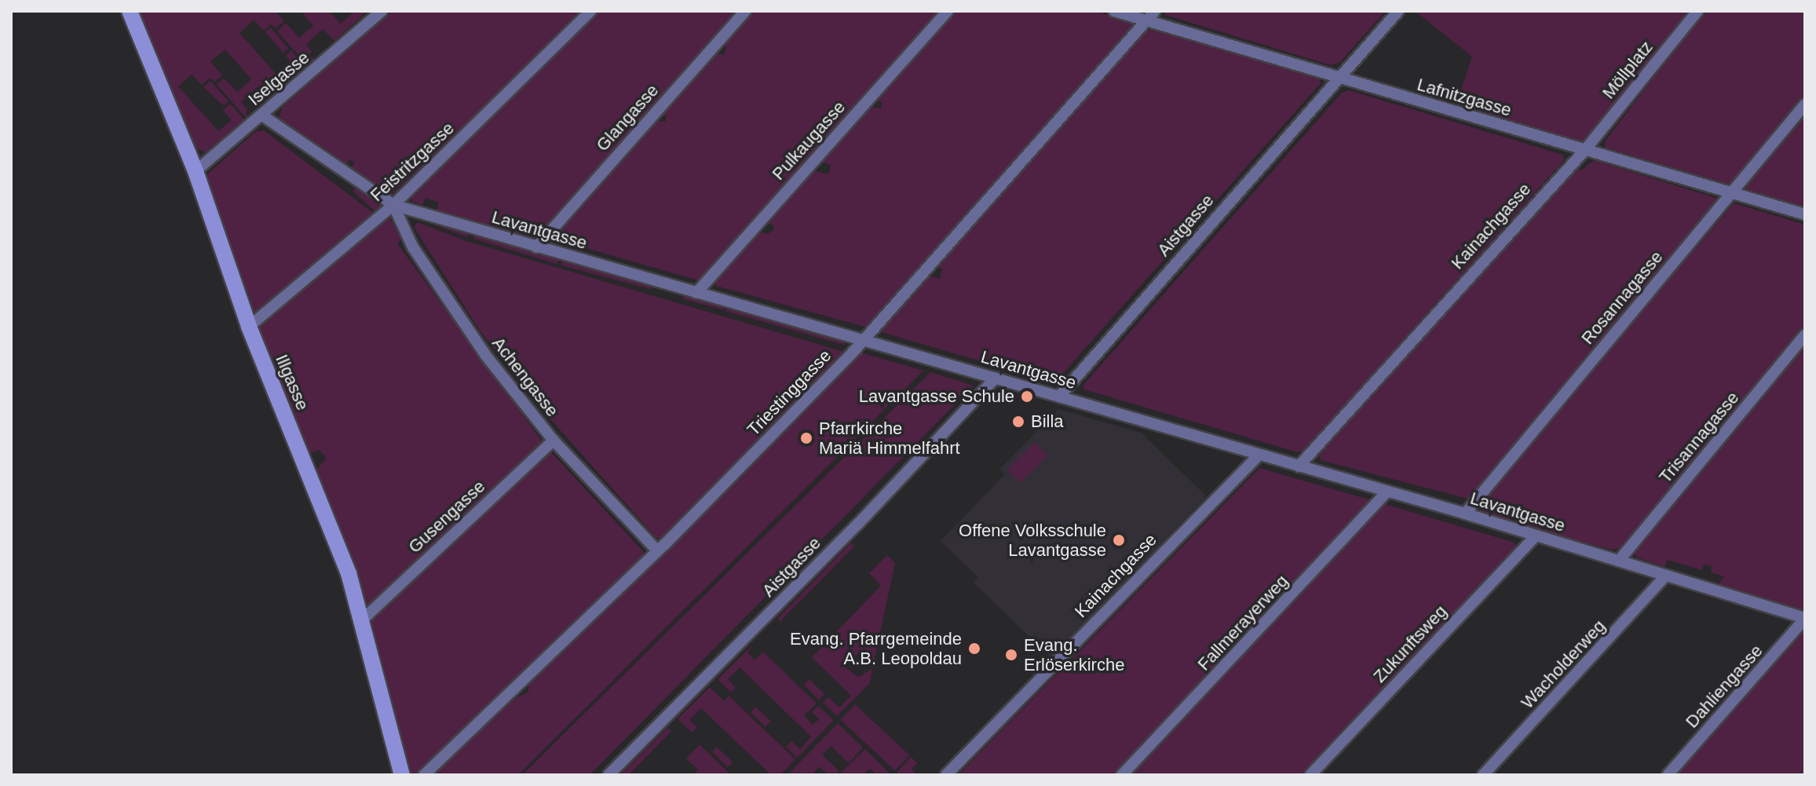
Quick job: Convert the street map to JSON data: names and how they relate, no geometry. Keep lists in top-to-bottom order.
{
  "streets": {
    "street": [
      "Möllplatz",
      "Iselgasse",
      "Lafnitzgasse",
      "Glangasse",
      "Pulkaugasse",
      "Feistritzgasse",
      "Aistgasse",
      "Kainachgasse",
      "Lavantgasse",
      "Rosannagasse",
      "Achengasse",
      "Illgasse",
      "Triestinggasse",
      "Trisannagasse",
      "Gusengasse",
      "Fallmerayerweg",
      "Zukunftsweg",
      "Wacholderweg",
      "Dahliengasse"
    ]
  },
  "crossings": [
    ["Möllplatz", "Lafnitzgasse"],
    ["Möllplatz", "Kainachgasse"],
    ["Iselgasse", "Lavantgasse"],
    ["Iselgasse", "Illgasse"],
    ["Lafnitzgasse", "Aistgasse"],
    ["Lafnitzgasse", "Kainachgasse"],
    ["Lafnitzgasse", "Rosannagasse"],
    ["Lafnitzgasse", "Triestinggasse"],
    ["Glangasse", "Lavantgasse"],
    ["Pulkaugasse", "Lavantgasse"],
    ["Feistritzgasse", "Lavantgasse"],
    ["Feistritzgasse", "Achengasse"],
    ["Feistritzgasse", "Illgasse"],
    ["Aistgasse", "Lavantgasse"],
    ["Kainachgasse", "Lavantgasse"],
    ["Lavantgasse", "Rosannagasse"],
    ["Lavantgasse", "Achengasse"],
    ["Lavantgasse", "Triestinggasse"],
    ["Lavantgasse", "Trisannagasse"],
    ["Lavantgasse", "Fallmerayerweg"],
    ["Lavantgasse", "Zukunftsweg"],
    ["Lavantgasse", "Wacholderweg"],
    ["Lavantgasse", "Dahliengasse"],
    ["Achengasse", "Triestinggasse"],
    ["Achengasse", "Gusengasse"],
    ["Illgasse", "Gusengasse"]
  ],
  "places": [
    "Lavantgasse Schule",
    "Billa",
    "Pfarrkirche Mariä Himmelfahrt",
    "Offene Volksschule Lavantgasse",
    "Evang. Pfarrgemeinde A.B. Leopoldau",
    "Evang. Erlöserkirche"
  ]
}
